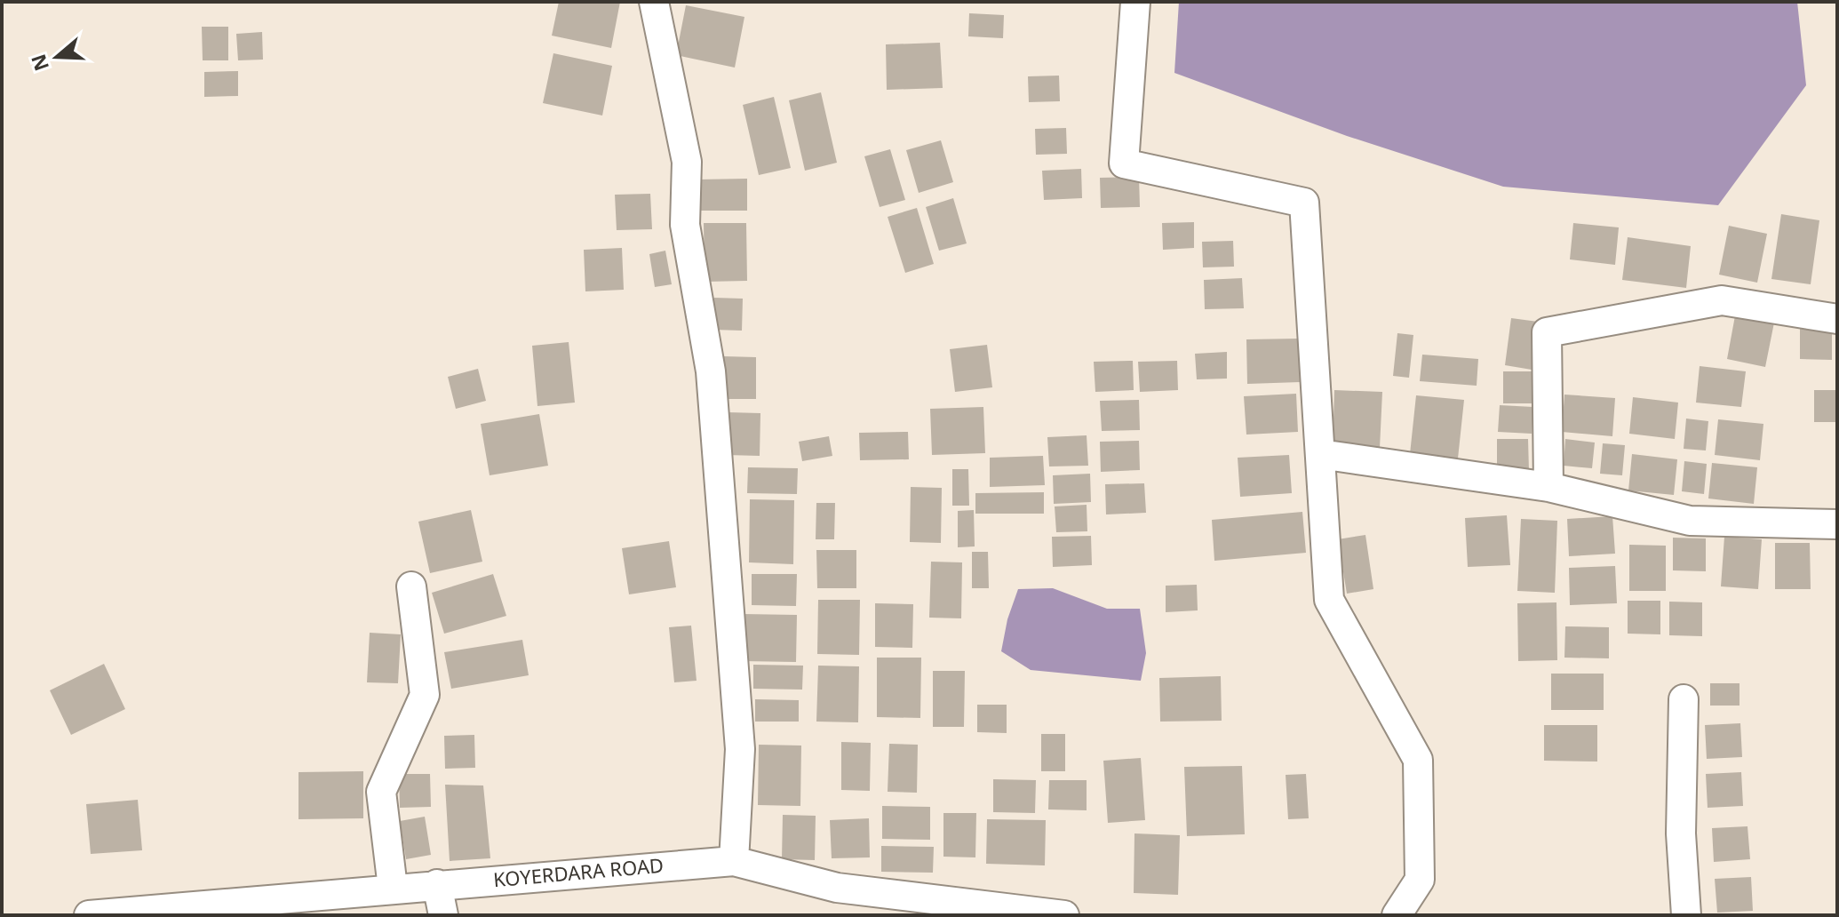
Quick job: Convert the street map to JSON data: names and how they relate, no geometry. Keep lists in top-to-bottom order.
{
  "streets": {
    "street": ["KOYERDARA ROAD"]
  },
  "north": "left"
}
